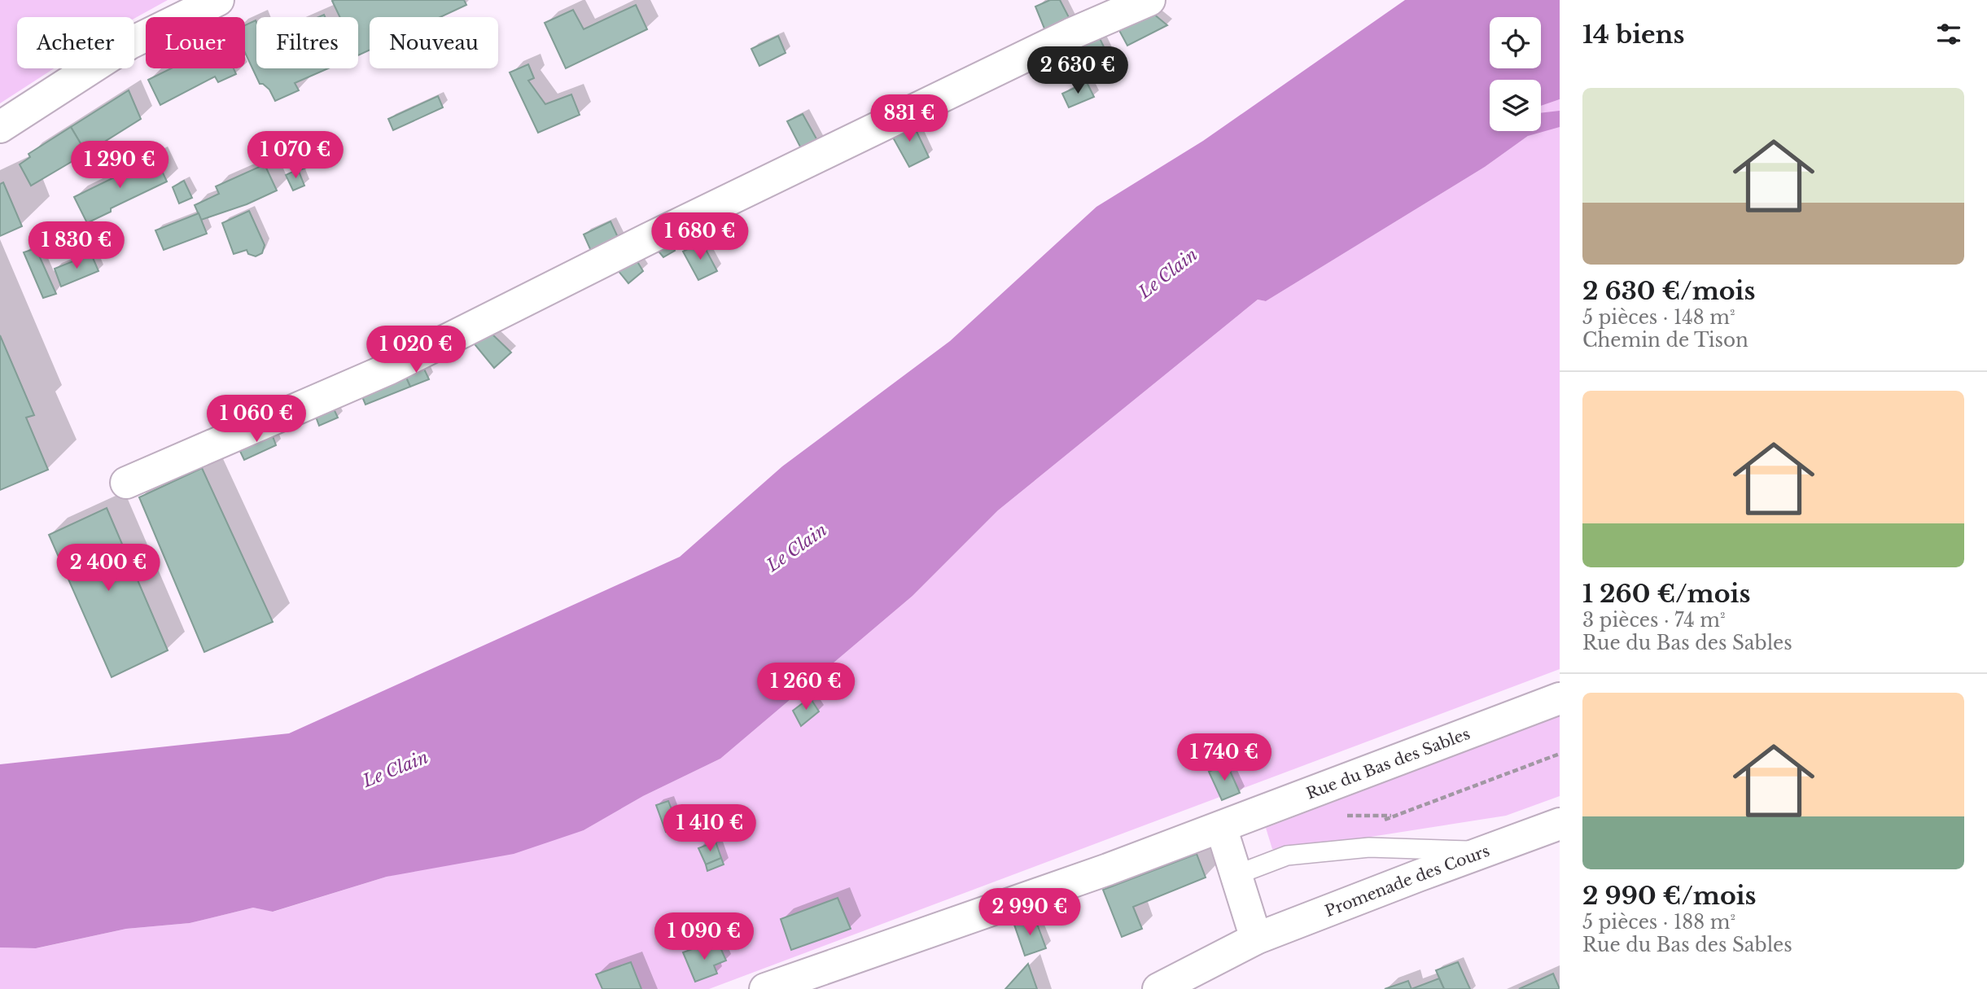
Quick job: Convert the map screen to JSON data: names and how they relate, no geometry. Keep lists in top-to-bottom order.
{
  "streets": {
    "street": ["Rue du Bas des Sables", "Promenade des Cours"]
  },
  "water": ["Le Clain"],
  "page": {
    "heading": "14 biens",
    "chip": [
      "Acheter",
      "Louer",
      "Filtres",
      "Nouveau"
    ],
    "price": [
      "2 630 €",
      "831 €",
      "1 070 €",
      "1 290 €",
      "1 680 €",
      "1 830 €",
      "1 020 €",
      "1 060 €",
      "2 400 €",
      "1 260 €",
      "1 740 €",
      "1 410 €",
      "2 990 €",
      "1 090 €"
    ],
    "list": [
      {
        "name": "2 630 €/mois",
        "note": "5 pièces · 148 m² · Chemin de Tison"
      },
      {
        "name": "1 260 €/mois",
        "note": "3 pièces · 74 m² · Rue du Bas des Sables"
      },
      {
        "name": "2 990 €/mois",
        "note": "5 pièces · 188 m² · Rue du Bas des Sables"
      }
    ]
  }
}
